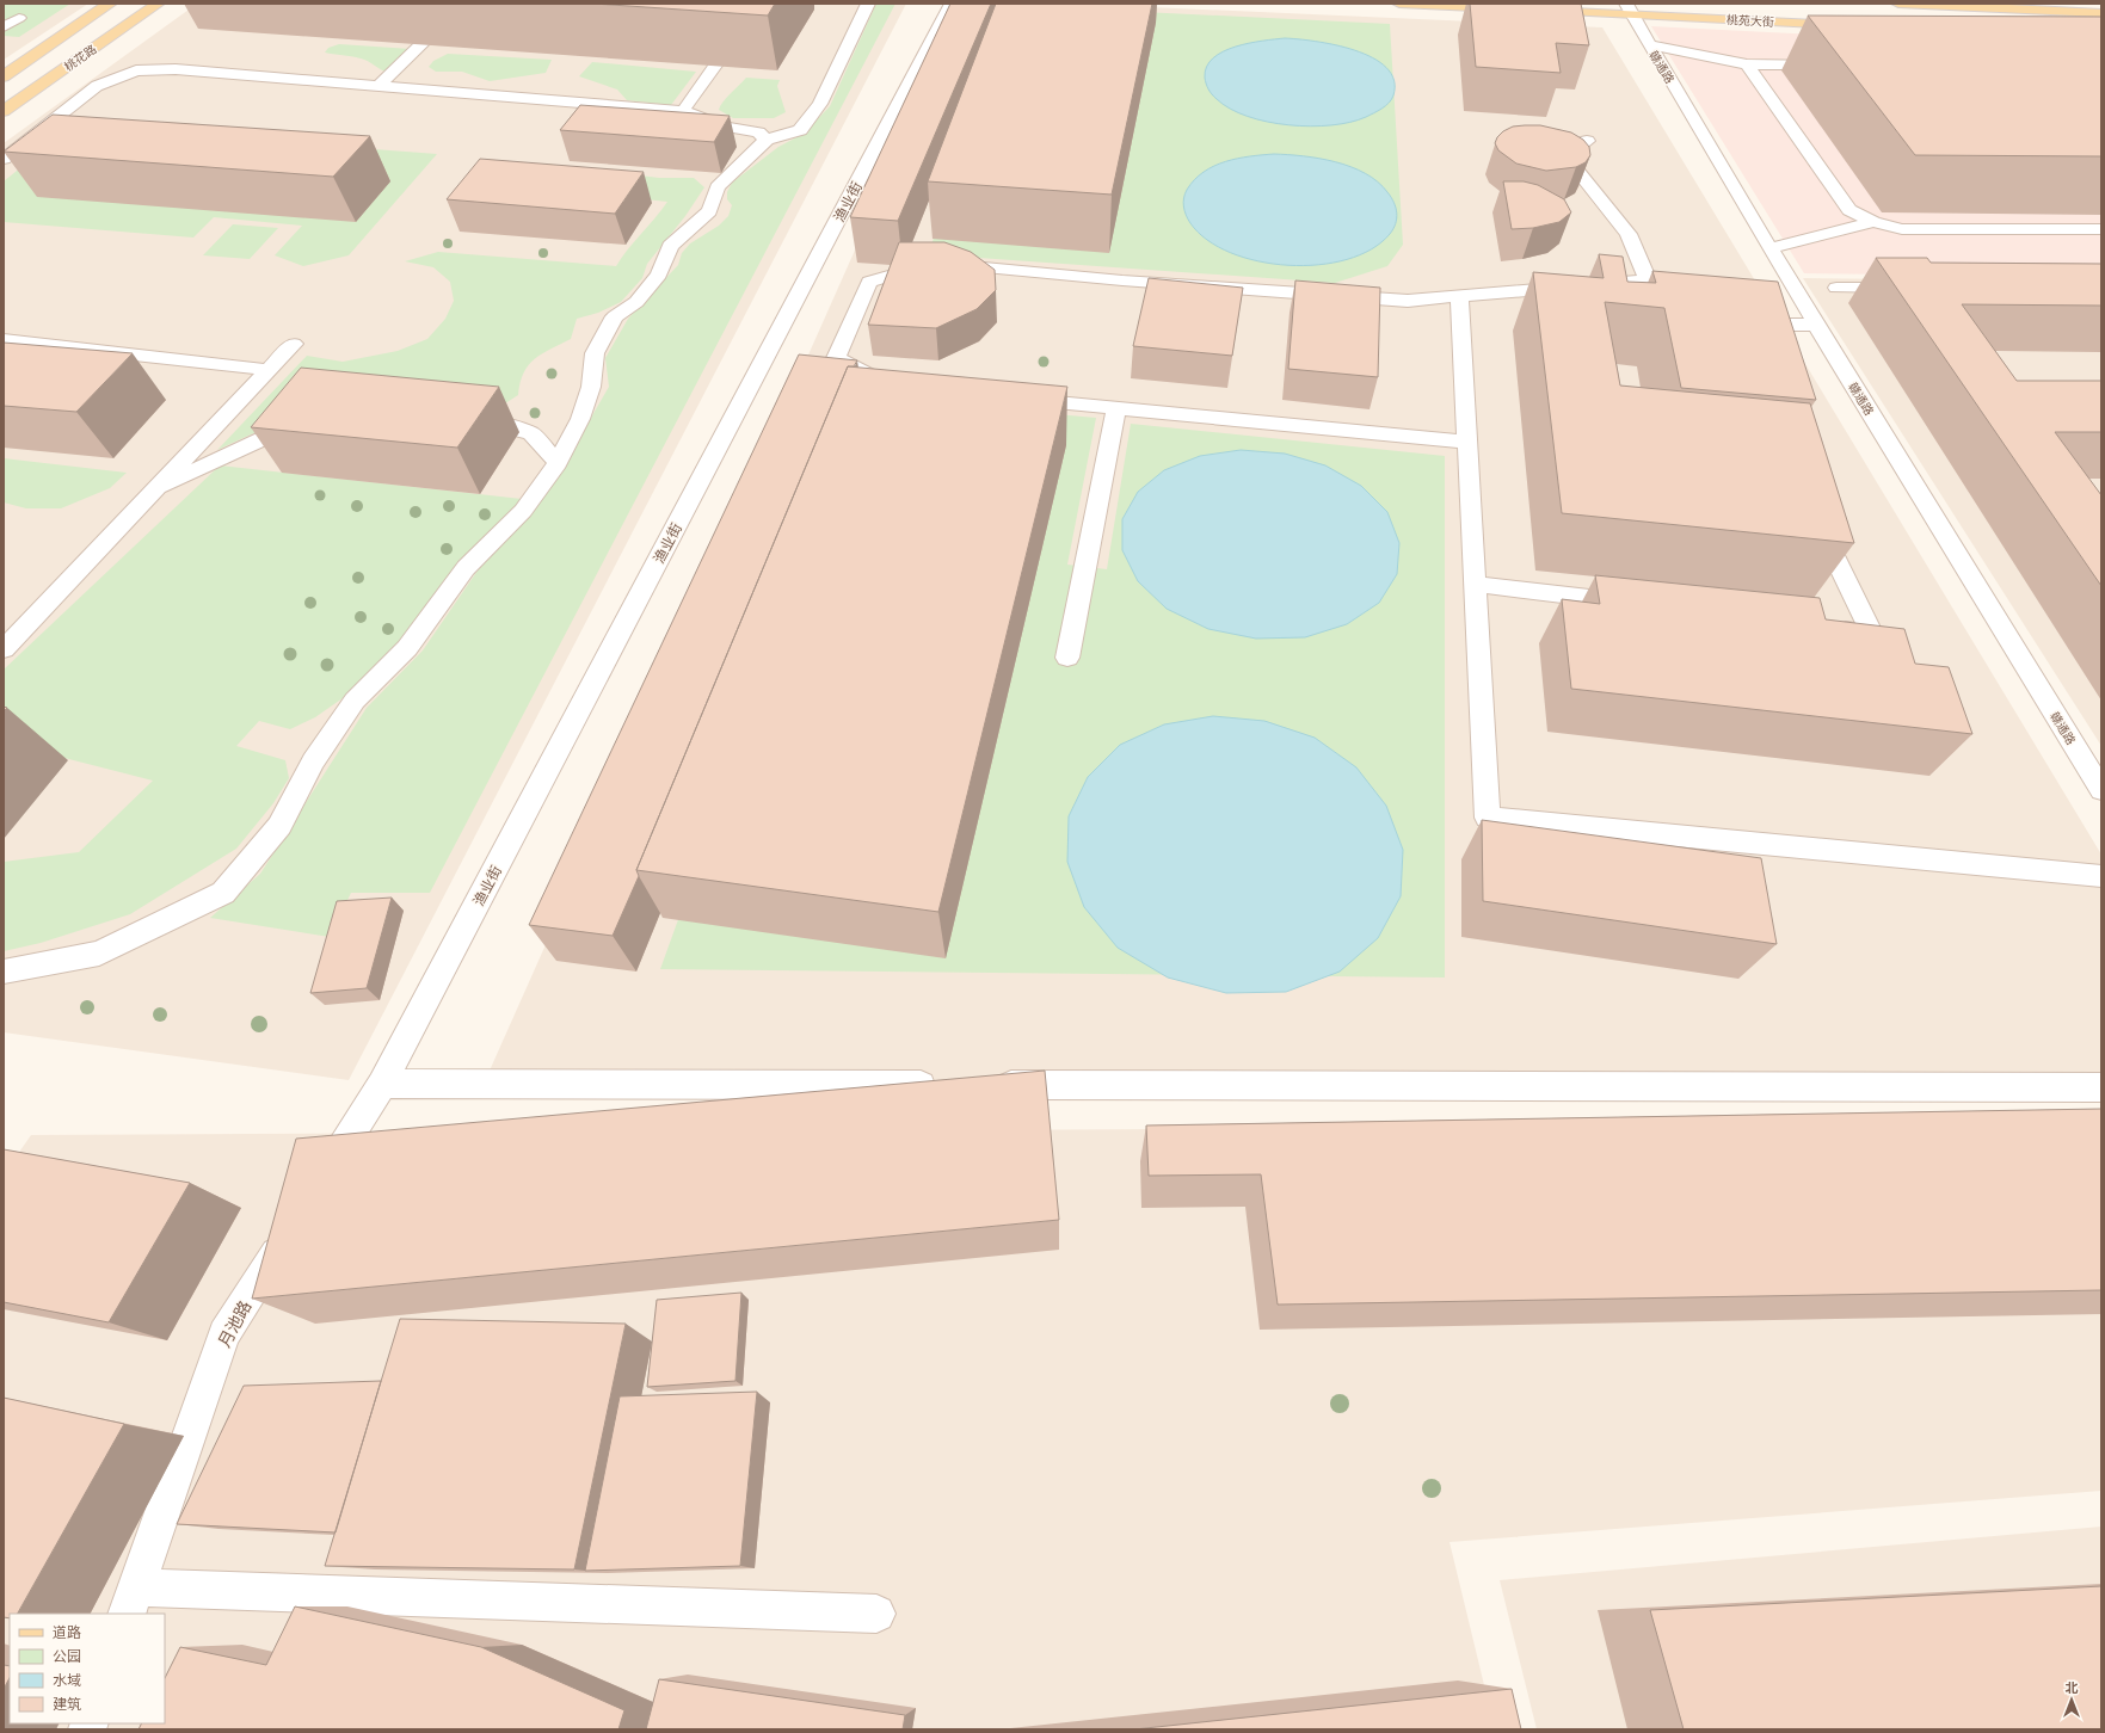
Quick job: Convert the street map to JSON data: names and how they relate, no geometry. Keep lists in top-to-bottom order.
{
  "streets": {
    "main road": ["桃苑大街", "桃花路"],
    "street": ["赣通路", "渔业街", "月池路"]
  },
  "crossings": [
    ["桃苑大街", "赣通路"]
  ],
  "legend": [
    "道路",
    "公园",
    "水域",
    "建筑"
  ],
  "north": "top"
}
